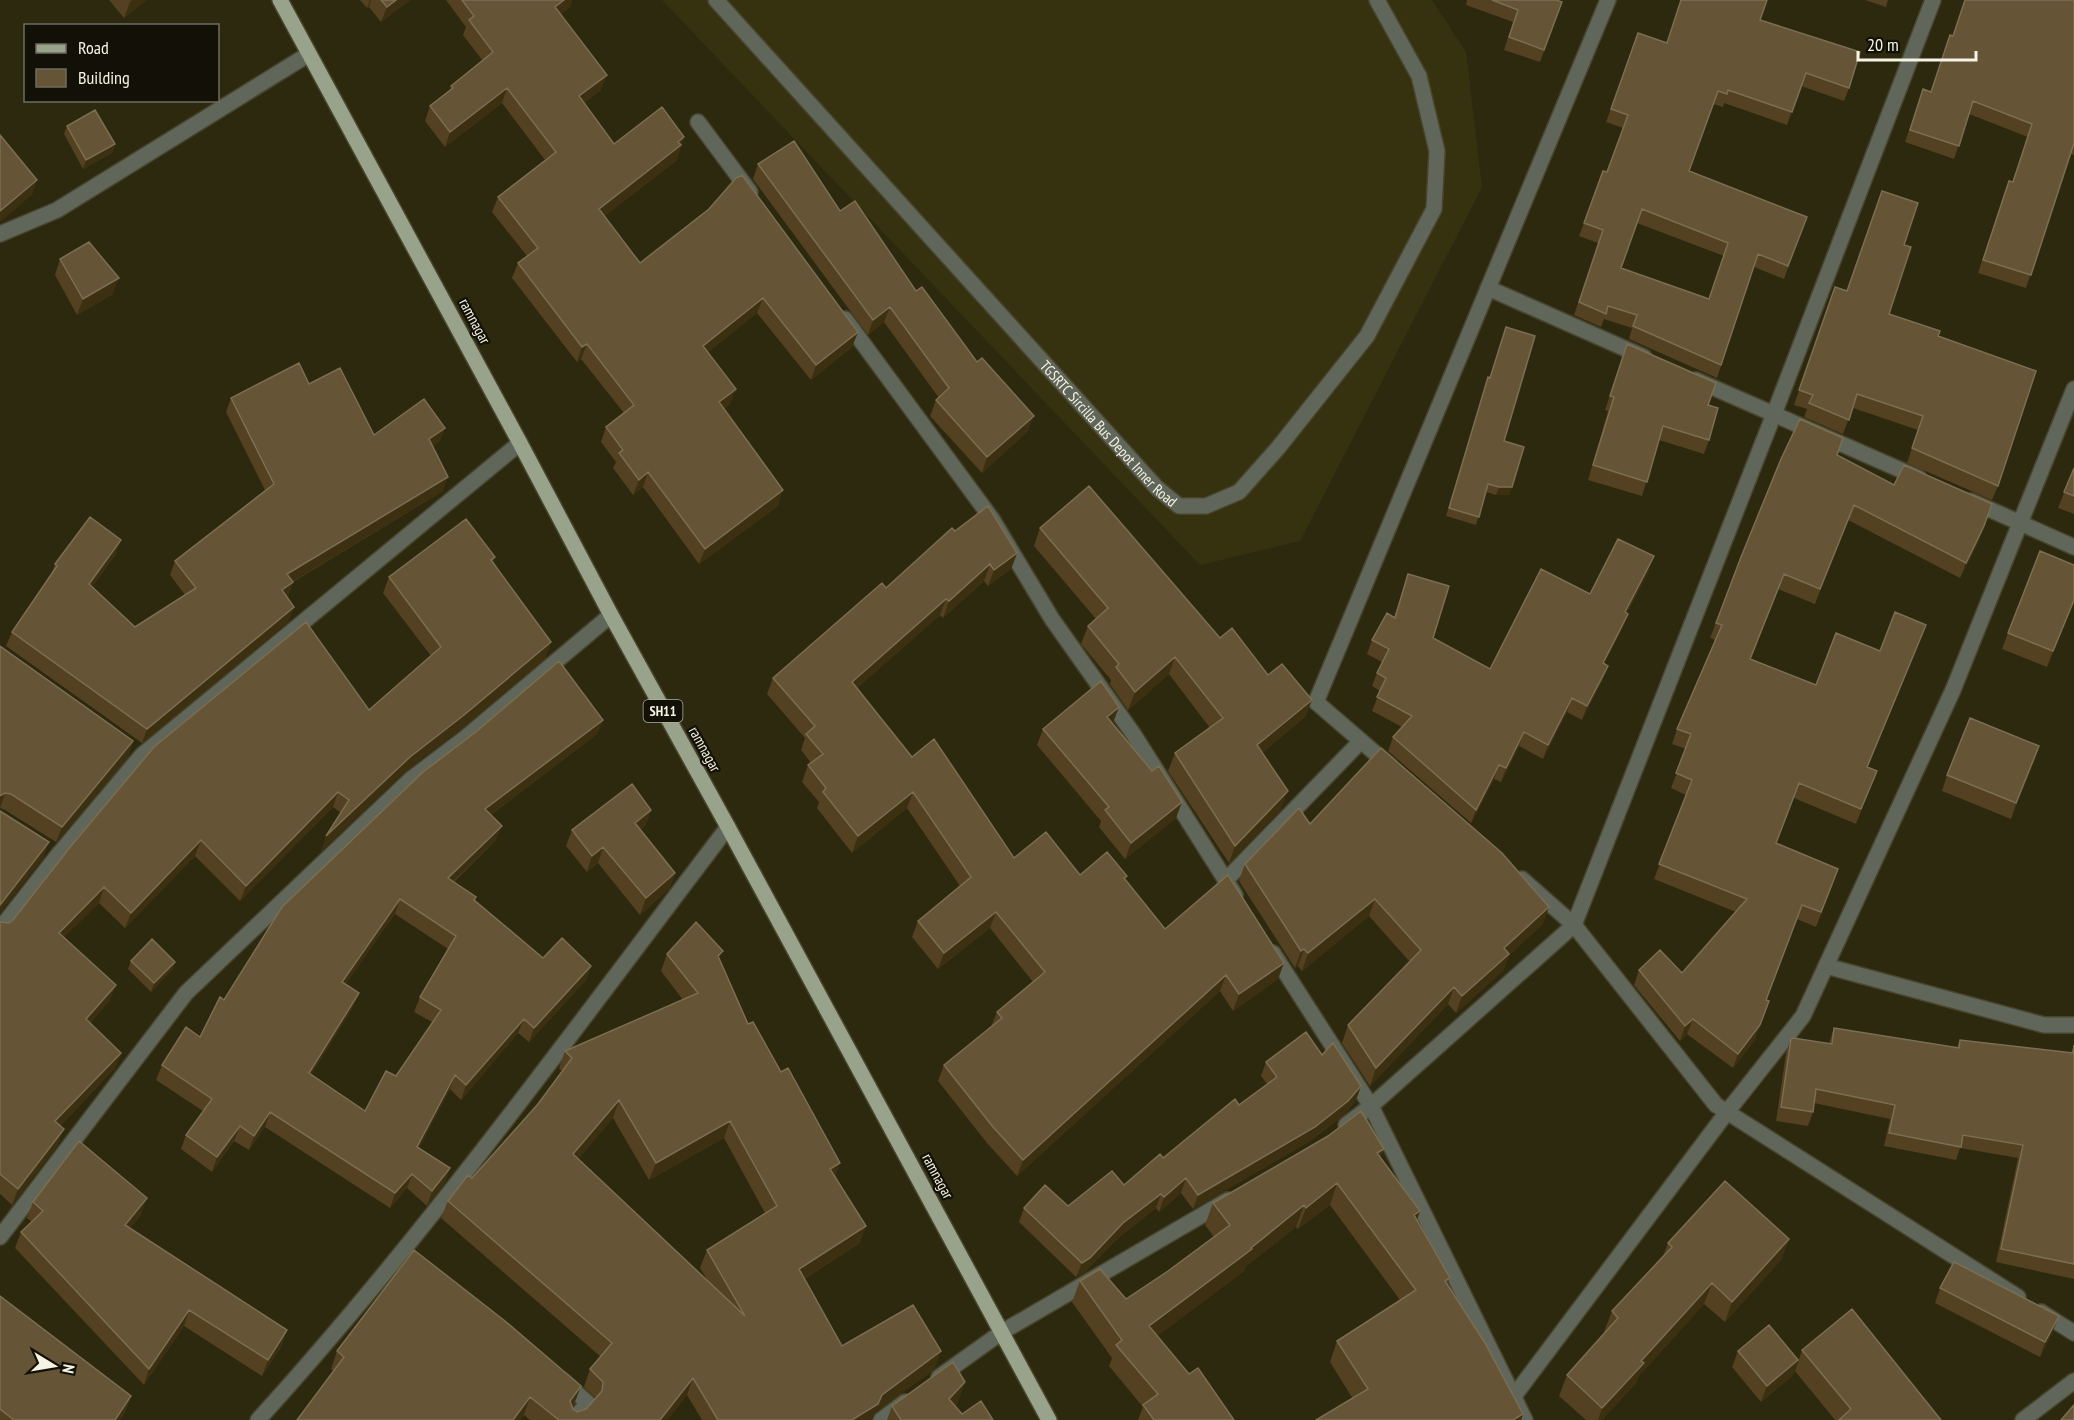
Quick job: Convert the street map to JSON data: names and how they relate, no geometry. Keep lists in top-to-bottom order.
{
  "streets": {
    "main road": ["ramnagar", "SH11"],
    "street": ["TGSRTC Sircilla Bus Depot Inner Road"]
  },
  "legend": ["Road", "Building"],
  "scale_bar": "20 m",
  "north": "right"
}
